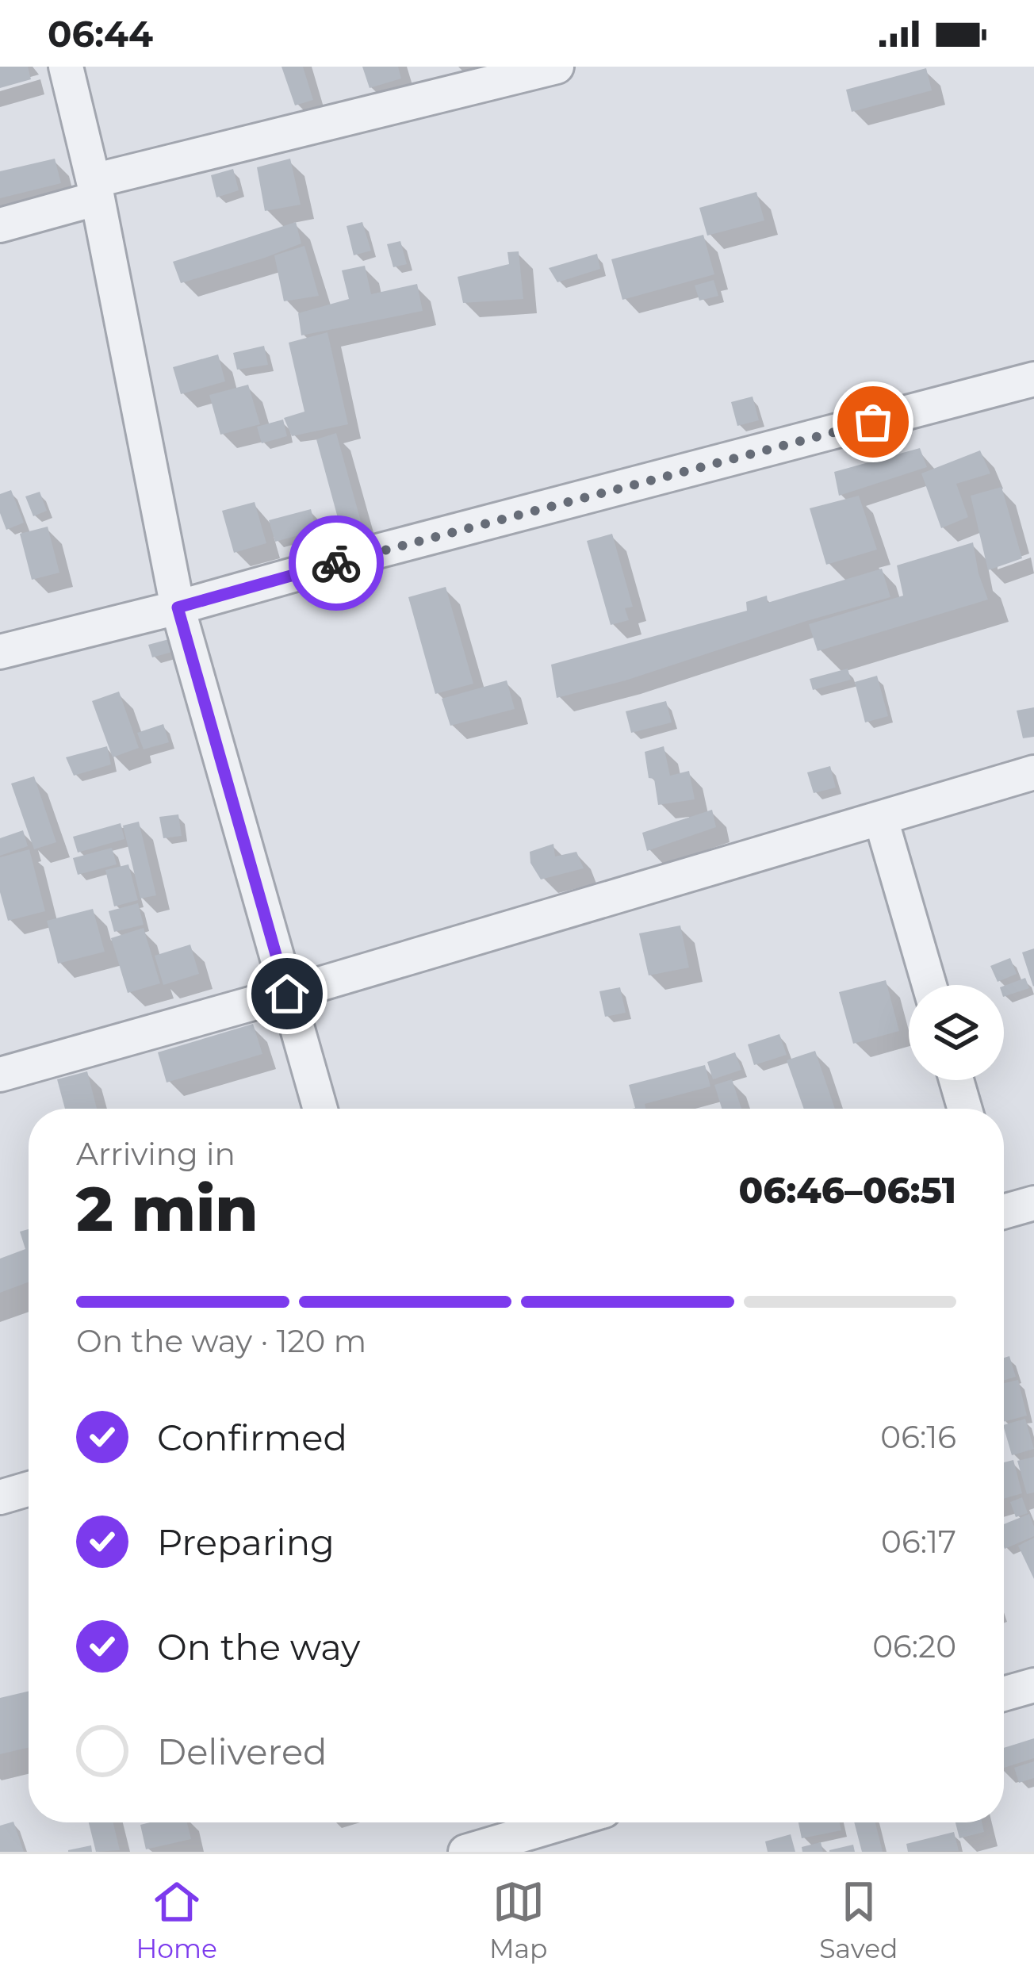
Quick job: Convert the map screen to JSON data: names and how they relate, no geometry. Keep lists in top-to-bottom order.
{
  "page": {
    "status": "06:44",
    "heading": ["2 min", "Arriving in", "06:46–06:51"],
    "bar": "On the way · 120 m",
    "list": [
      ["Confirmed", "06:16"],
      ["Preparing", "06:17"],
      ["On the way", "06:20"],
      "Delivered"
    ],
    "tabs": ["Home", "Map", "Saved"]
  }
}
